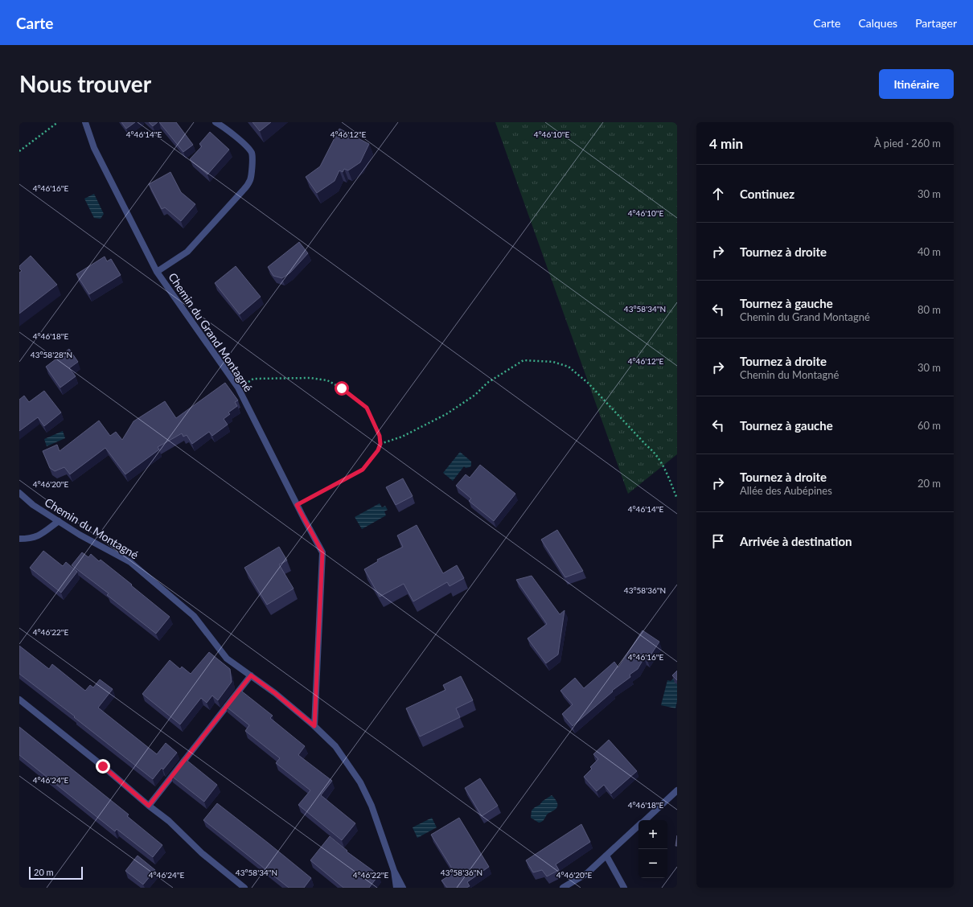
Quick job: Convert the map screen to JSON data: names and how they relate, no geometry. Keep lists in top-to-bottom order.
{
  "streets": {
    "street": ["Chemin du Grand Montagné", "Chemin du Montagné"]
  },
  "crossings": [
    ["Chemin du Grand Montagné", "Chemin du Montagné"]
  ],
  "scale_bar": "20 m",
  "page": {
    "header": "Carte",
    "nav": ["Carte", "Calques", "Partager"],
    "buttons": "Itinéraire",
    "title": "Nous trouver",
    "heading": ["4 min", "À pied · 260 m"],
    "list": [
      ["Continuez", "30 m"],
      ["Tournez à droite", "40 m"],
      ["Tournez à gauche", "Chemin du Grand Montagné", "80 m"],
      ["Tournez à droite", "Chemin du Montagné", "30 m"],
      ["Tournez à gauche", "60 m"],
      ["Tournez à droite", "Allée des Aubépines", "20 m"],
      "Arrivée à destination"
    ],
    "map_buttons": ["+", "−"],
    "scale": "20 m"
  },
  "coordinates": [
    "4°46'14\"E",
    "4°46'12\"E",
    "4°46'10\"E",
    "4°46'16\"E",
    "43°58'34\"N",
    "4°46'18\"E",
    "43°58'28\"N",
    "4°46'20\"E",
    "43°58'36\"N",
    "4°46'22\"E",
    "4°46'24\"E"
  ]
}
